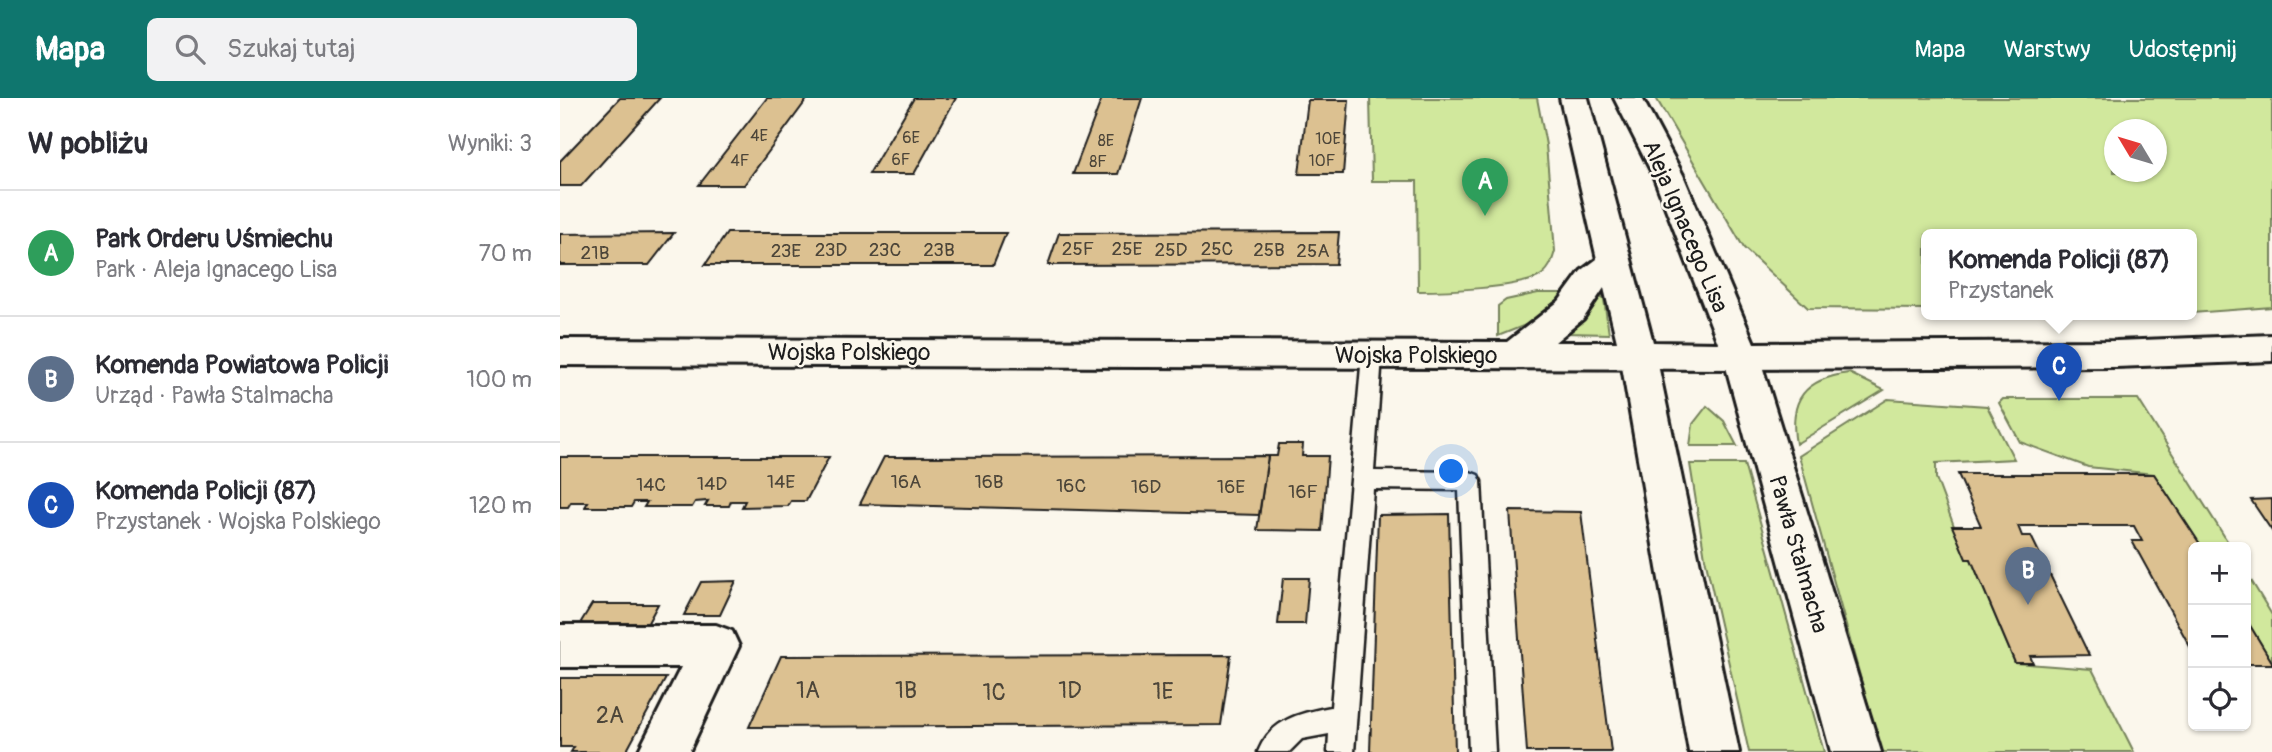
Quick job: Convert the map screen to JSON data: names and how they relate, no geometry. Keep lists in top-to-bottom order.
{
  "streets": {
    "street": ["Aleja Ignacego Lisa", "Wojska Polskiego", "Pawła Stalmacha"]
  },
  "crossings": [
    ["Aleja Ignacego Lisa", "Wojska Polskiego"],
    ["Aleja Ignacego Lisa", "Pawła Stalmacha"],
    ["Wojska Polskiego", "Pawła Stalmacha"]
  ],
  "house_numbers": [
    "4E",
    "6E",
    "10E",
    "8E",
    "6F",
    "4F",
    "10F",
    "8F",
    "25F",
    "25E",
    "25C",
    "23D",
    "23C",
    "23B",
    "25D",
    "25B",
    "23E",
    "25A",
    "21B",
    "14E",
    "16A",
    "16B",
    "14D",
    "14C",
    "16C",
    "16D",
    "16E",
    "16F",
    "1A",
    "1B",
    "1D",
    "1E",
    "1C",
    "2A"
  ],
  "north": "top left",
  "page": {
    "header": "Mapa",
    "search": "Szukaj tutaj",
    "nav": ["Mapa", "Warstwy", "Udostępnij"],
    "heading": ["W pobliżu", "Wyniki: 3"],
    "pins": ["A", "C", "B"],
    "list": [
      {
        "mark": "A",
        "name": "Park Orderu Uśmiechu",
        "note": "Park · Aleja Ignacego Lisa",
        "value": "70 m"
      },
      {
        "mark": "B",
        "name": "Komenda Powiatowa Policji",
        "note": "Urząd · Pawła Stalmacha",
        "value": "100 m"
      },
      {
        "mark": "C",
        "name": "Komenda Policji (87)",
        "note": "Przystanek · Wojska Polskiego",
        "value": "120 m"
      }
    ],
    "popup": ["Komenda Policji (87)", "Przystanek"],
    "map_buttons": ["+", "−"]
  }
}
